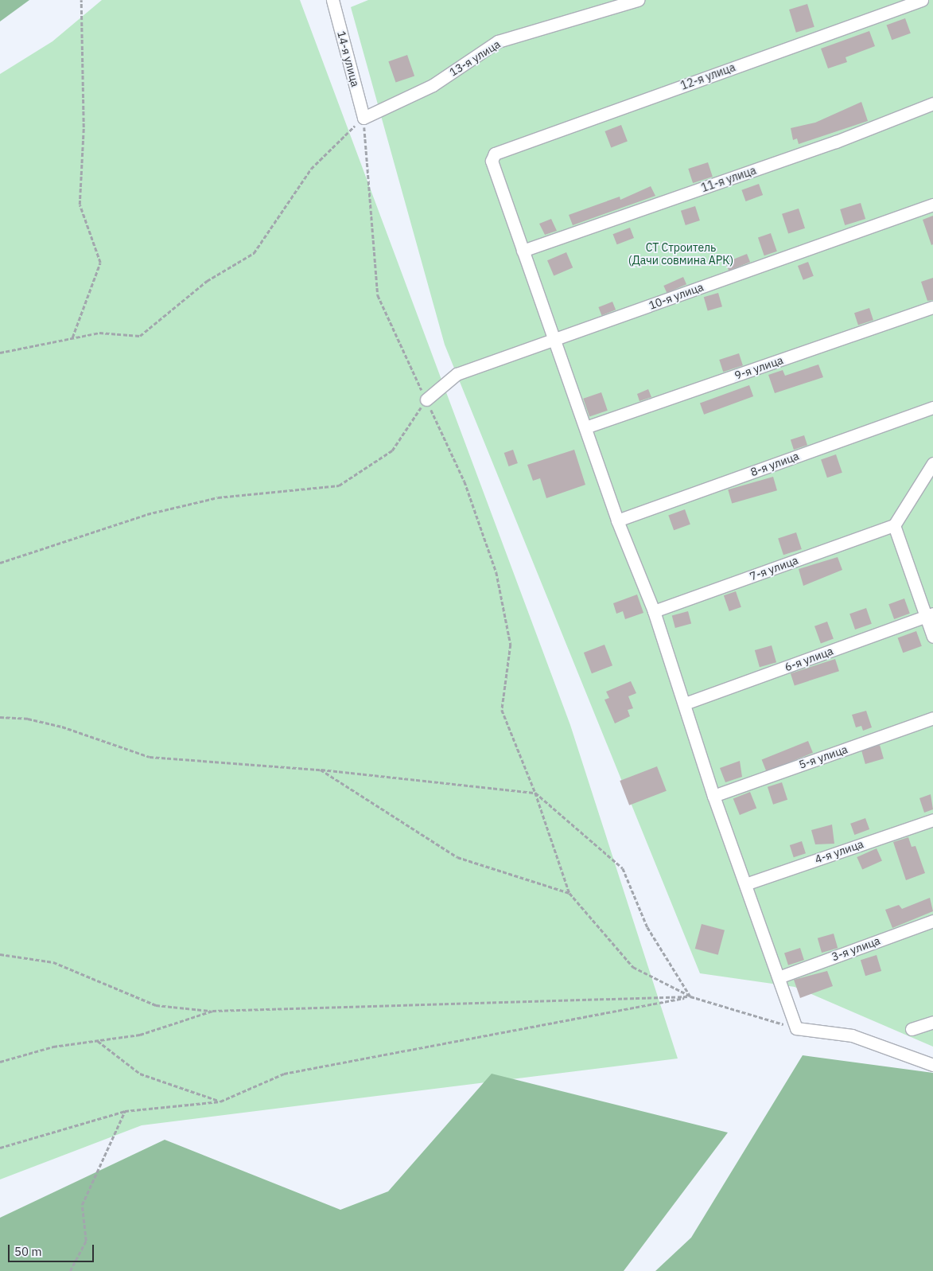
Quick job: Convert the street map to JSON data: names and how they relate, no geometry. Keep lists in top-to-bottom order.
{
  "streets": {
    "street": [
      "13-я улица",
      "14-я улица",
      "12-я улица",
      "11-я улица",
      "10-я улица",
      "9-я улица",
      "8-я улица",
      "7-я улица",
      "6-я улица",
      "5-я улица",
      "4-я улица",
      "3-я улица"
    ]
  },
  "crossings": [
    ["13-я улица", "14-я улица"],
    ["12-я улица", "11-я улица"]
  ],
  "parks": ["СТ Строитель (Дачи совмина АРК)"],
  "scale_bar": "50 m"
}
